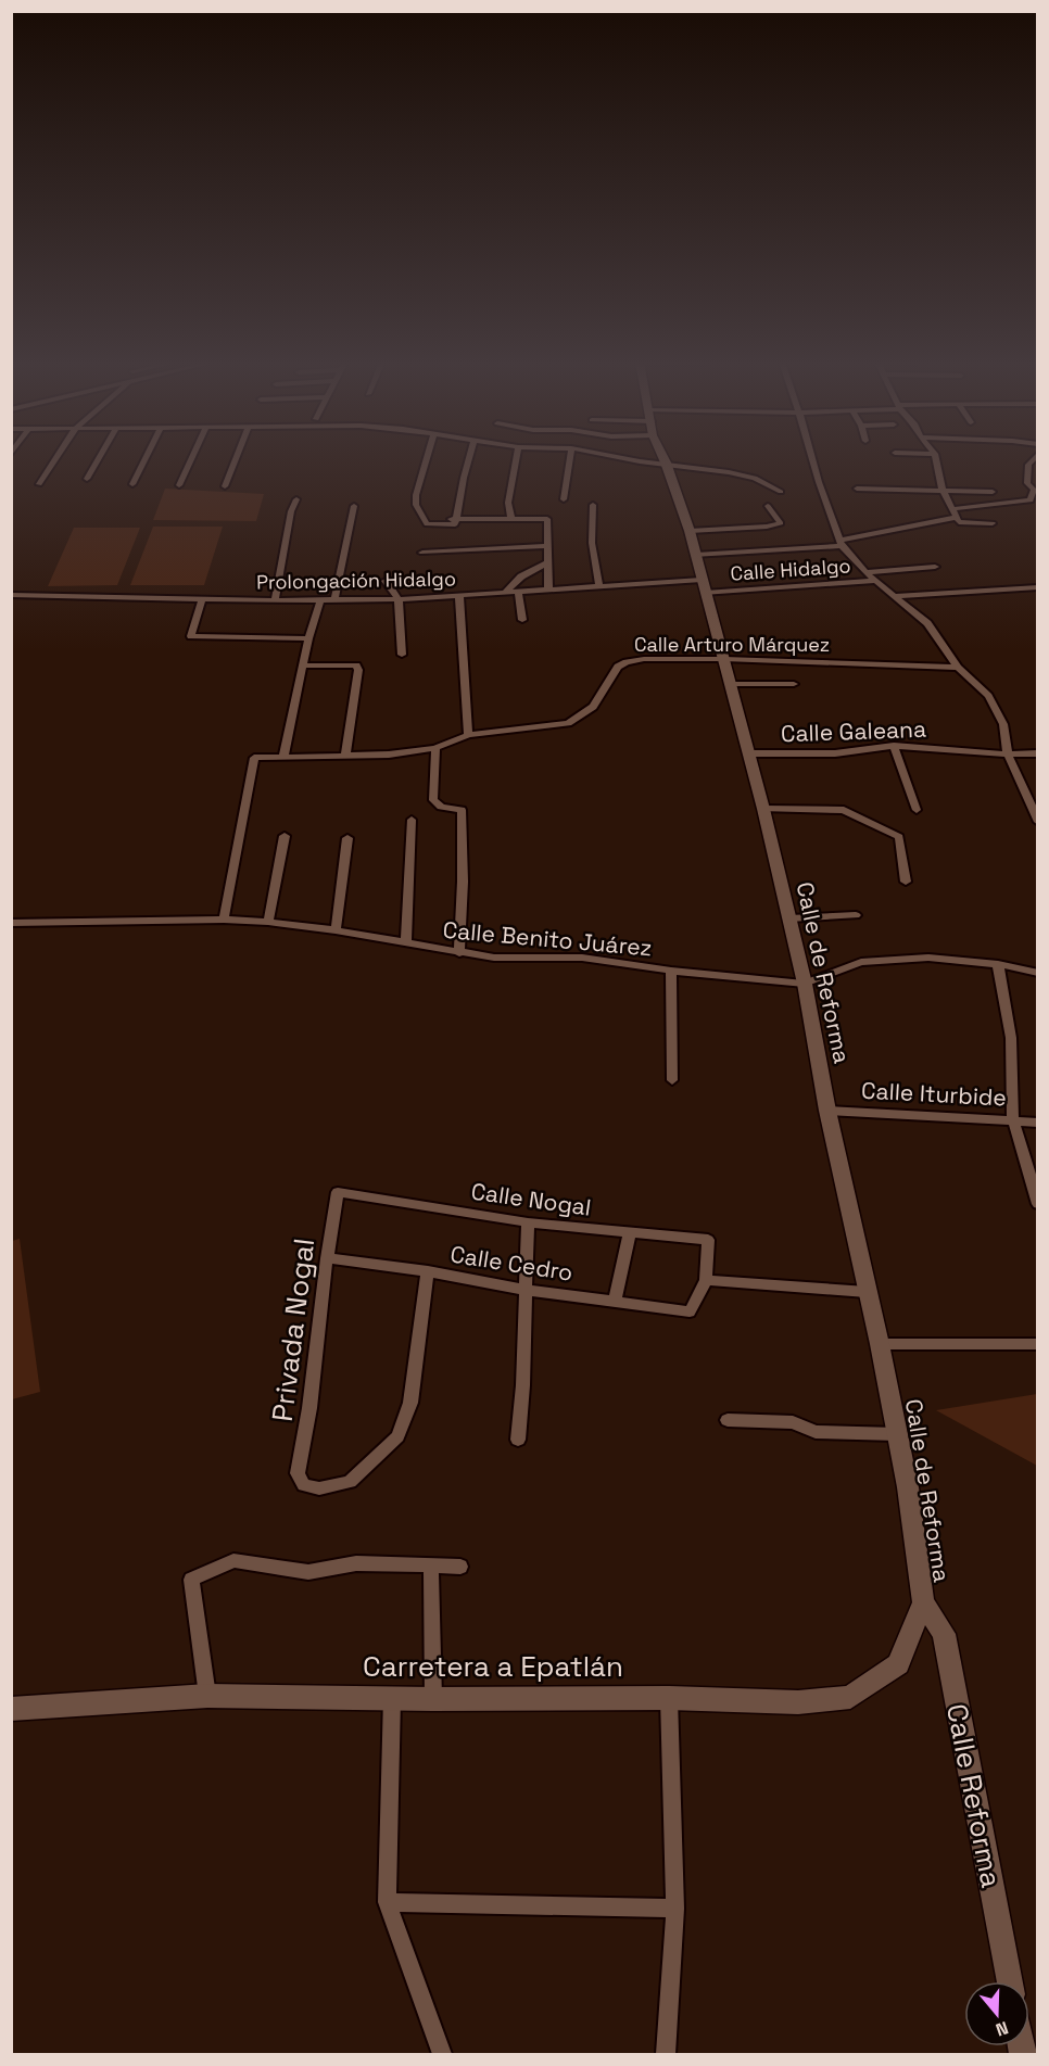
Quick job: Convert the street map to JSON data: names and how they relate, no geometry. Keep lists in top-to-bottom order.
{
  "streets": {
    "main road": ["Calle de Reforma", "Carretera a Epatlán", "Calle Reforma"],
    "street": [
      "Calle Hidalgo",
      "Prolongación Hidalgo",
      "Calle Arturo Márquez",
      "Calle Galeana",
      "Calle Benito Juárez",
      "Calle Iturbide",
      "Calle Nogal",
      "Calle Cedro",
      "Privada Nogal"
    ]
  },
  "crossings": [
    ["Calle Hidalgo", "Calle de Reforma"],
    ["Prolongación Hidalgo", "Calle de Reforma"],
    ["Calle Arturo Márquez", "Calle Benito Juárez"],
    ["Calle Arturo Márquez", "Calle de Reforma"],
    ["Calle Galeana", "Calle de Reforma"],
    ["Calle Benito Juárez", "Calle de Reforma"],
    ["Calle de Reforma", "Calle Iturbide"],
    ["Calle de Reforma", "Carretera a Epatlán"],
    ["Calle de Reforma", "Calle Reforma"],
    ["Calle Nogal", "Calle Cedro"],
    ["Calle Nogal", "Privada Nogal"],
    ["Calle Cedro", "Privada Nogal"],
    ["Carretera a Epatlán", "Calle Reforma"]
  ],
  "north": "bottom"
}
